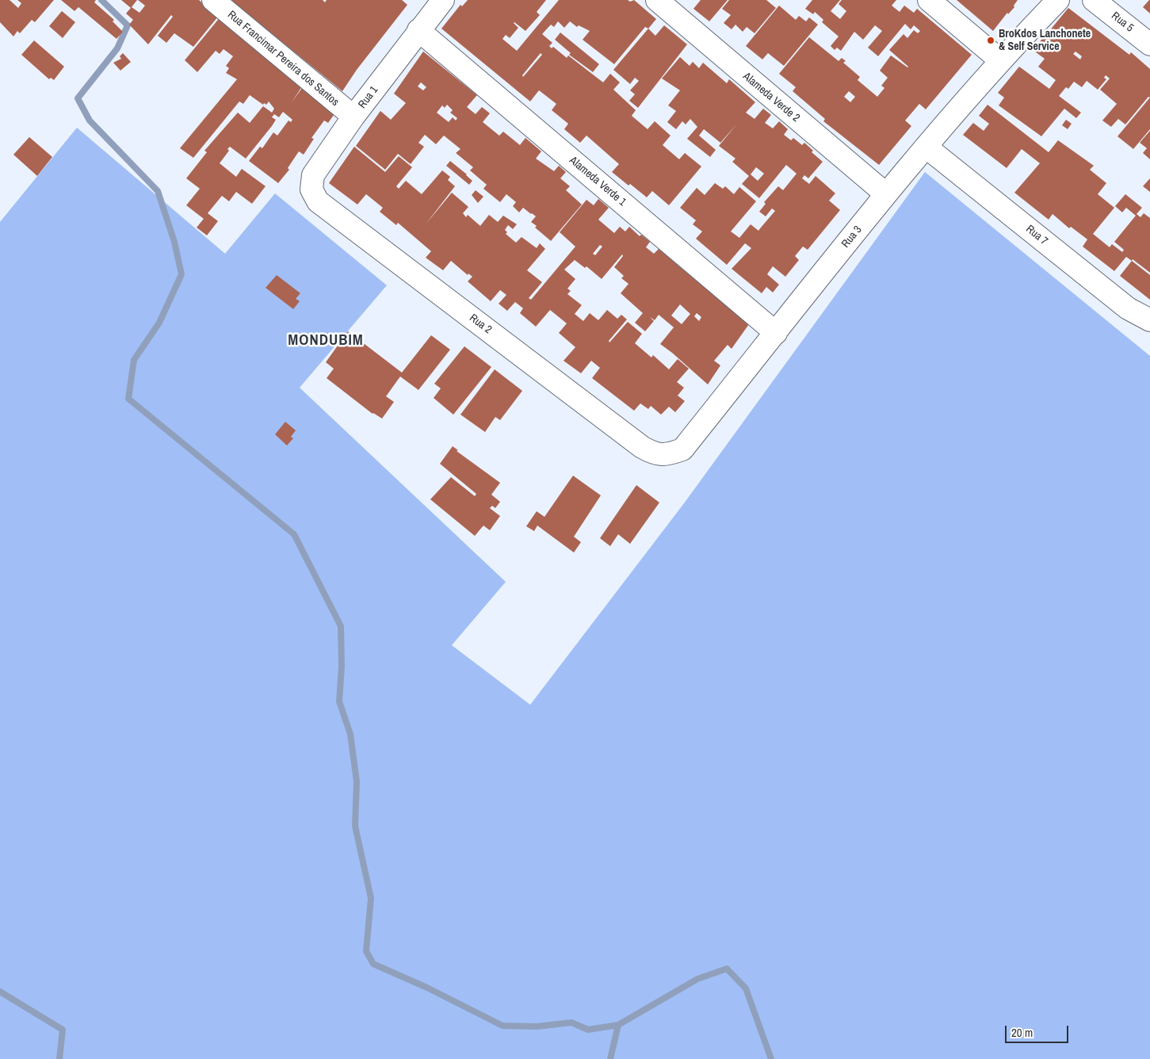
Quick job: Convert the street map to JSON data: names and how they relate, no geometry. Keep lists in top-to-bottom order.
{
  "streets": {
    "street": [
      "Rua 5",
      "Rua Francimar Pereira dos Santos",
      "Rua 1",
      "Alameda Verde 2",
      "Alameda Verde 1",
      "Rua 7",
      "Rua 3",
      "Rua 2"
    ]
  },
  "crossings": [
    ["Rua Francimar Pereira dos Santos", "Rua 1"],
    ["Rua 1", "Alameda Verde 1"],
    ["Rua 1", "Rua 2"],
    ["Alameda Verde 2", "Rua 3"],
    ["Alameda Verde 1", "Rua 3"],
    ["Rua 7", "Rua 3"],
    ["Rua 3", "Rua 2"]
  ],
  "districts": ["MONDUBIM"],
  "places": ["BroKdos Lanchonete & Self Service"],
  "scale_bar": "20 m"
}
